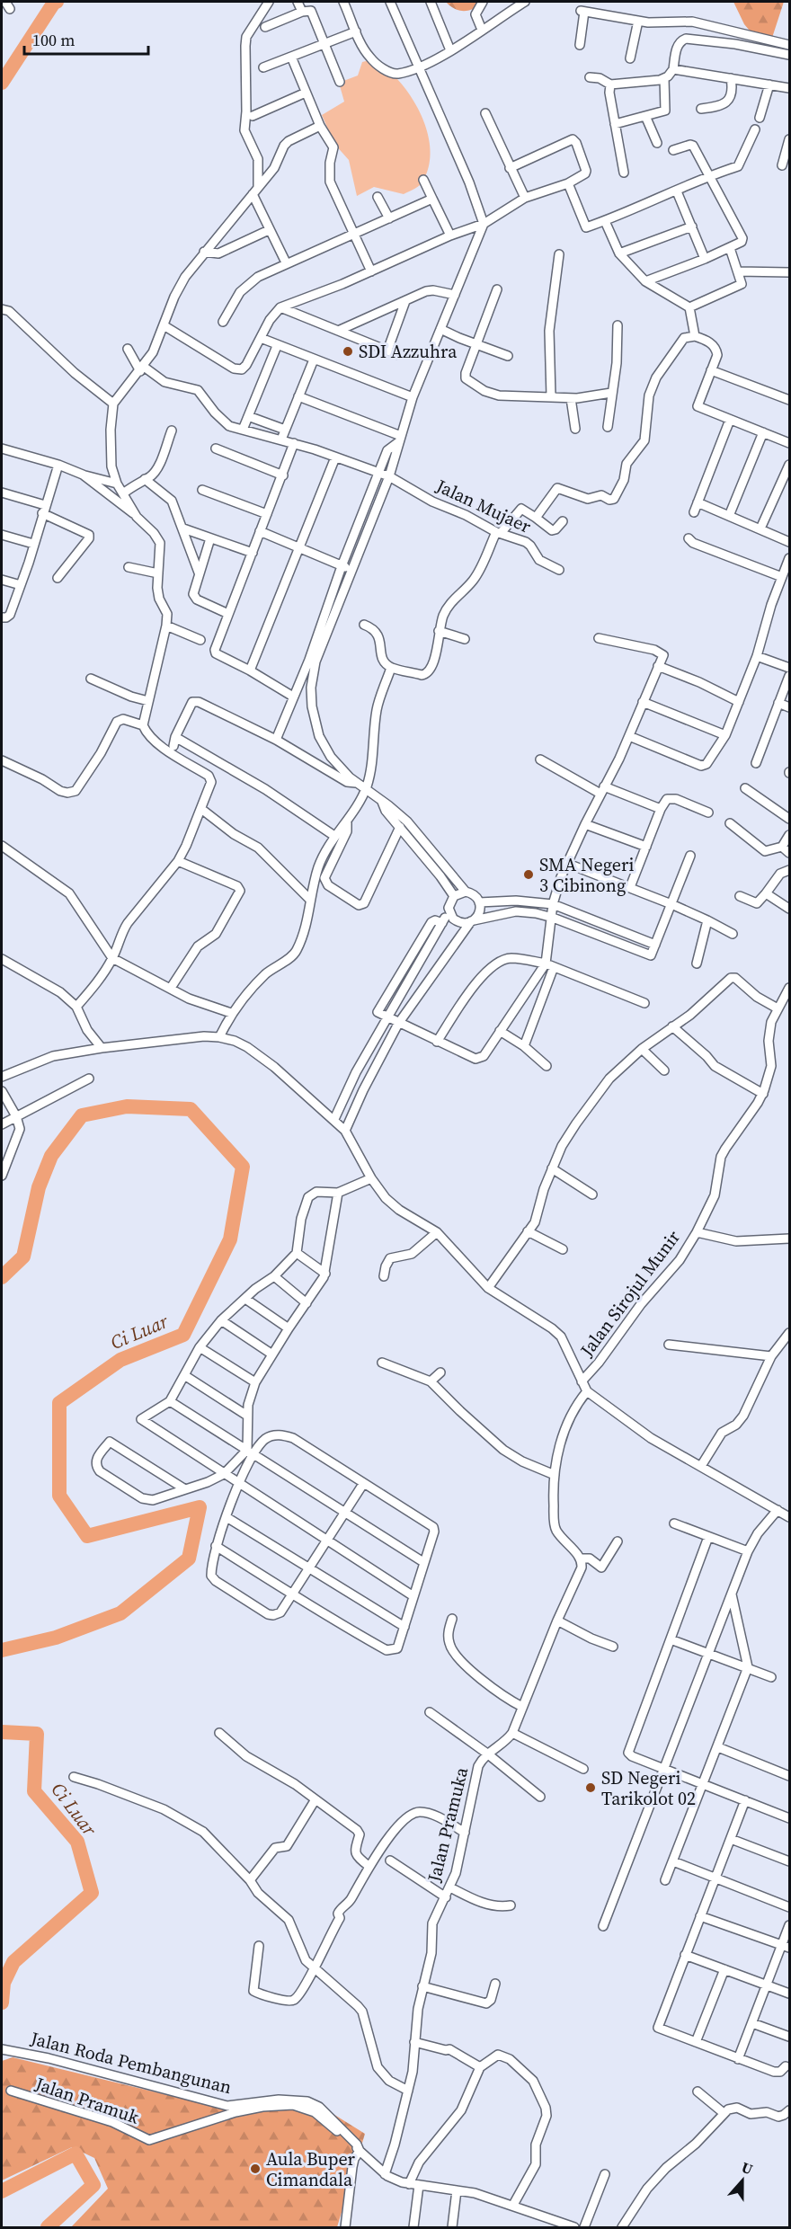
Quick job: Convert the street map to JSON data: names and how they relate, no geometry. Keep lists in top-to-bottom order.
{
  "streets": {
    "street": [
      "Jalan Mujaer",
      "Jalan Sirojul Munir",
      "Jalan Pramuka",
      "Jalan Roda Pembangunan",
      "Jalan Pramuk"
    ]
  },
  "crossings": [
    ["Jalan Pramuka", "Jalan Roda Pembangunan"],
    ["Jalan Roda Pembangunan", "Jalan Pramuk"]
  ],
  "water": ["Ci Luar"],
  "places": [
    "SDI Azzuhra",
    "SMA Negeri 3 Cibinong",
    "SD Negeri Tarikolot 02",
    "Aula Buper Cimandala"
  ],
  "scale_bar": "100 m",
  "north": "top"
}
